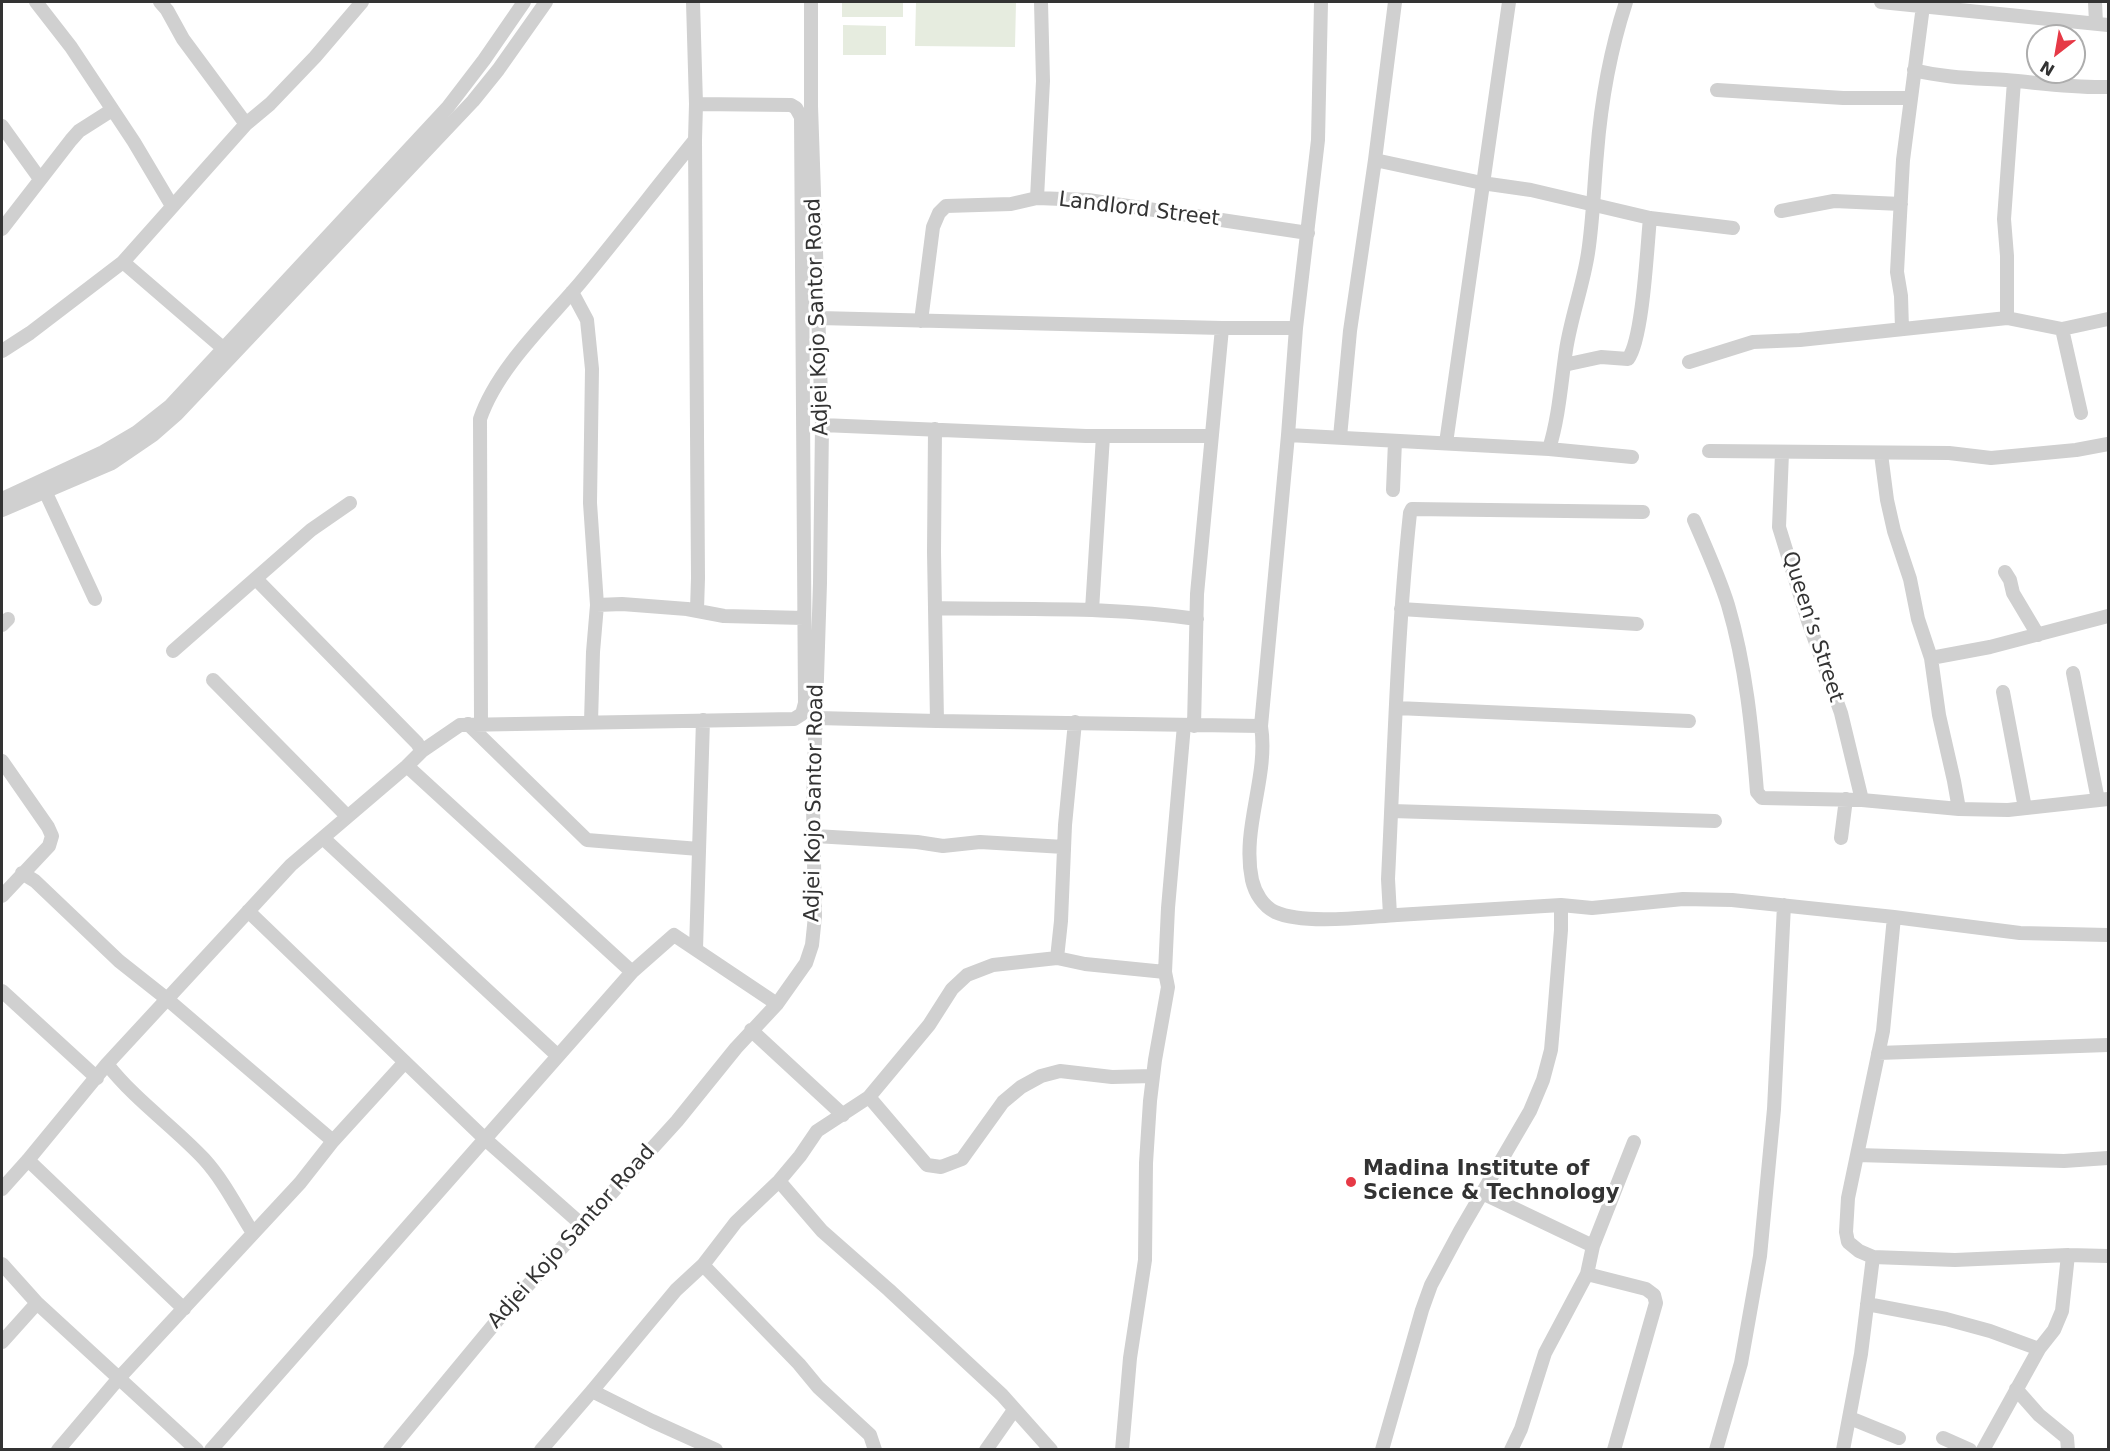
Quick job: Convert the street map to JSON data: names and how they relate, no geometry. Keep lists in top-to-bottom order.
{
  "streets": {
    "street": ["Landlord Street", "Adjei Kojo Santor Road", "Queen’s Street"]
  },
  "places": ["Madina Institute of Science & Technology"],
  "north": "bottom left"
}
